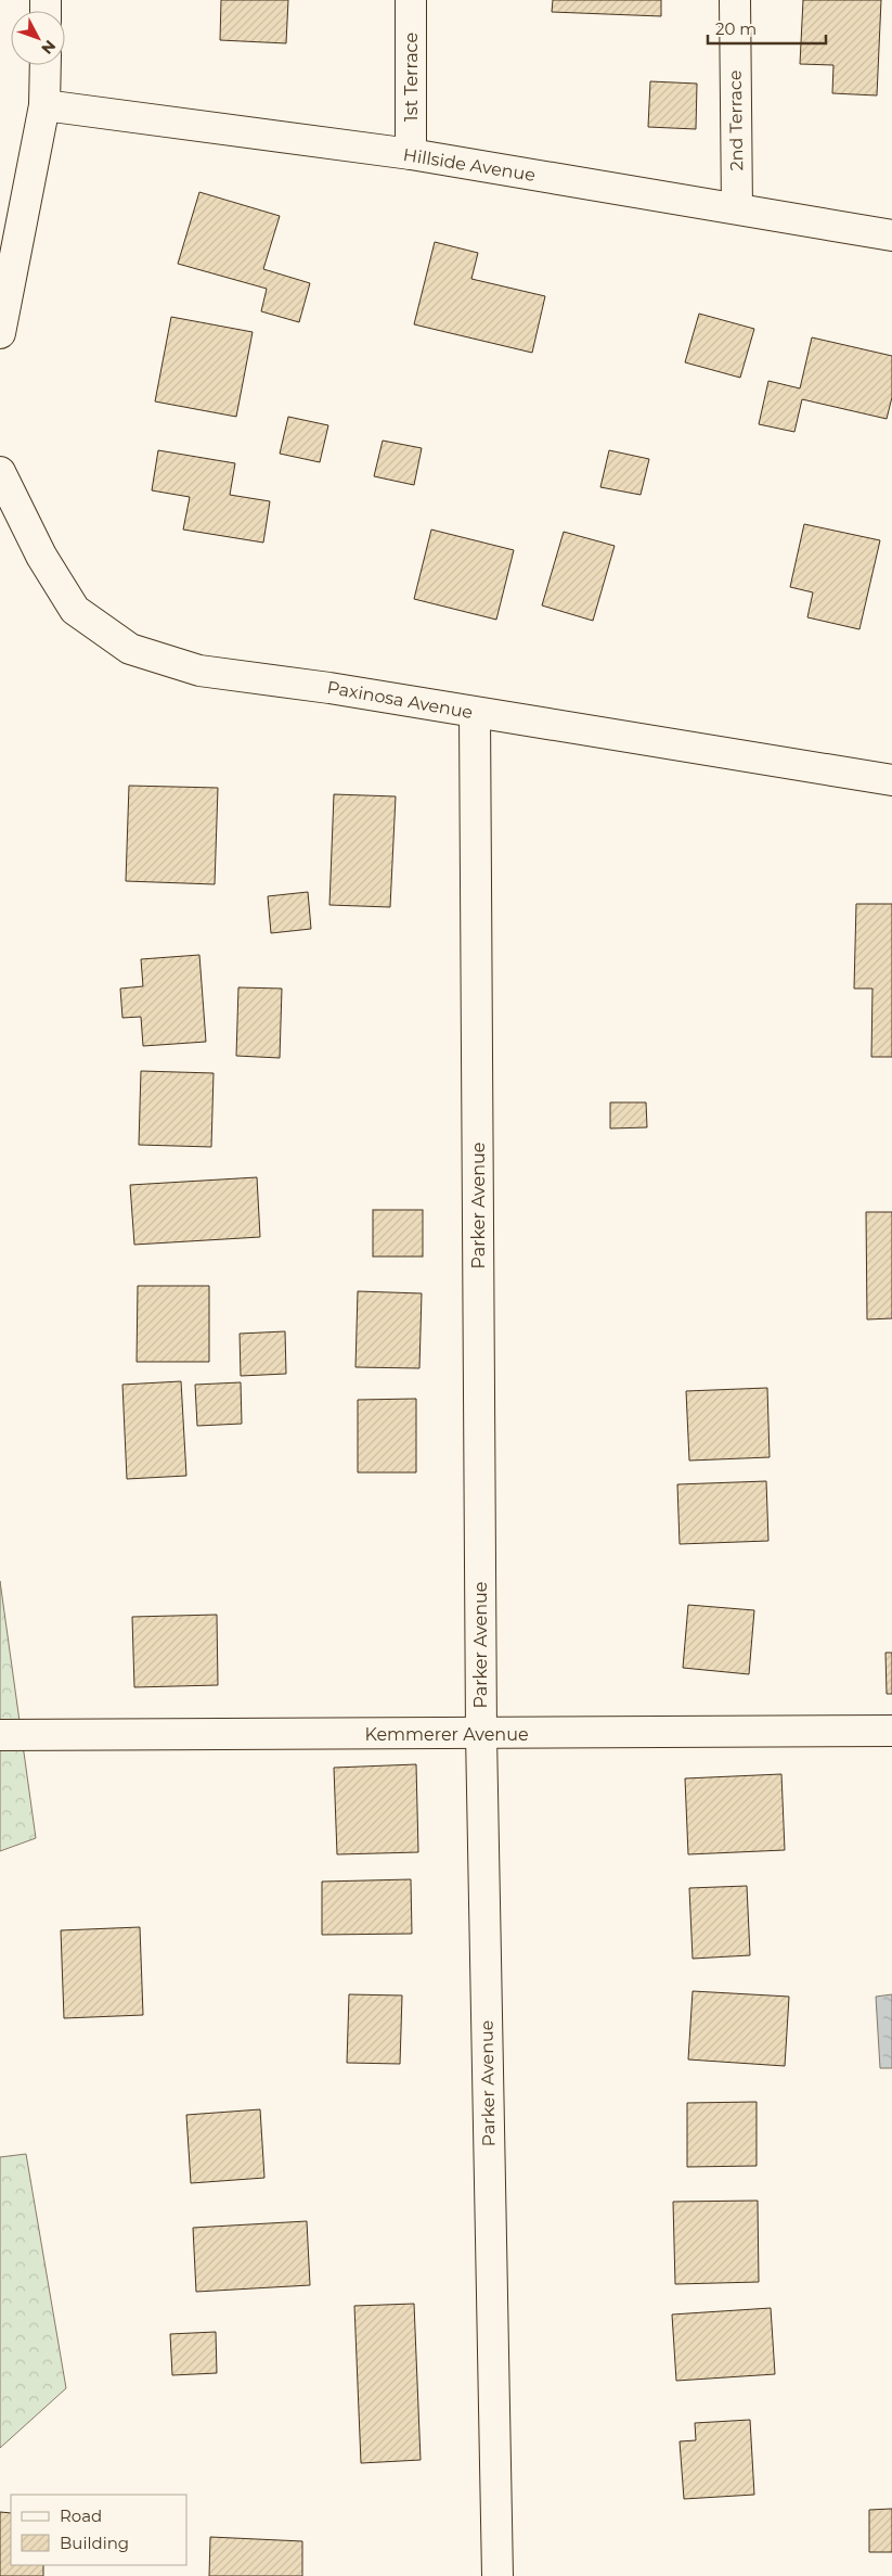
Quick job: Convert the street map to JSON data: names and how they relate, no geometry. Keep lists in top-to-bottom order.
{
  "streets": {
    "street": [
      "1st Terrace",
      "2nd Terrace",
      "Hillside Avenue",
      "Paxinosa Avenue",
      "Parker Avenue",
      "Kemmerer Avenue"
    ]
  },
  "crossings": [
    ["1st Terrace", "Hillside Avenue"],
    ["2nd Terrace", "Hillside Avenue"],
    ["Paxinosa Avenue", "Parker Avenue"],
    ["Parker Avenue", "Kemmerer Avenue"]
  ],
  "legend": ["Road", "Building"],
  "scale_bar": "20 m",
  "north": "bottom right"
}
